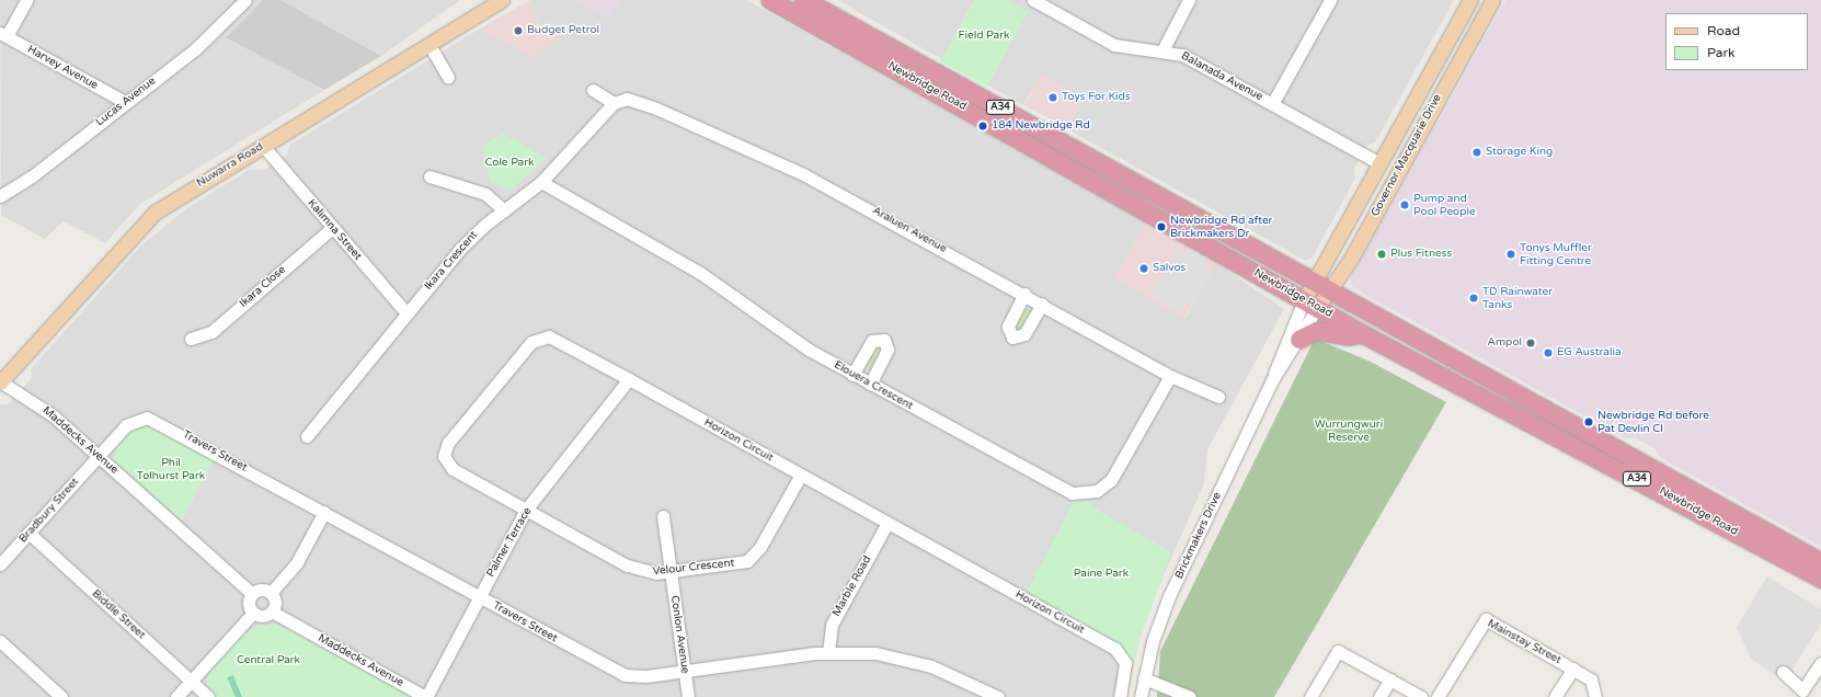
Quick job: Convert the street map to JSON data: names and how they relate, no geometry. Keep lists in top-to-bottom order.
{
  "streets": {
    "highway": ["Newbridge Road", "A34"],
    "main road": ["Governor Macquarie Drive", "Nuwarra Road", "Brickmakers Drive"],
    "street": [
      "Harvey Avenue",
      "Balanada Avenue",
      "Lucas Avenue",
      "Kalimna Street",
      "Araluen Avenue",
      "Ikara Crescent",
      "Ikara Close",
      "Elouera Crescent",
      "Maddecks Avenue",
      "Horizon Circuit",
      "Travers Street",
      "Bradbury Street",
      "Palmer Terrace",
      "Velour Crescent",
      "Marble Road",
      "Biddle Street",
      "Conlon Avenue",
      "Mainstay Street"
    ]
  },
  "crossings": [
    ["Harvey Avenue", "Lucas Avenue"],
    ["Balanada Avenue", "Governor Macquarie Drive"],
    ["Newbridge Road", "Governor Macquarie Drive"],
    ["Newbridge Road", "Brickmakers Drive"],
    ["Governor Macquarie Drive", "Brickmakers Drive"],
    ["Nuwarra Road", "Kalimna Street"],
    ["Nuwarra Road", "Maddecks Avenue"],
    ["Kalimna Street", "Ikara Crescent"],
    ["Kalimna Street", "Ikara Close"],
    ["Araluen Avenue", "Ikara Crescent"],
    ["Araluen Avenue", "Elouera Crescent"],
    ["Ikara Crescent", "Elouera Crescent"],
    ["Maddecks Avenue", "Travers Street"],
    ["Maddecks Avenue", "Bradbury Street"],
    ["Maddecks Avenue", "Palmer Terrace"],
    ["Horizon Circuit", "Palmer Terrace"],
    ["Horizon Circuit", "Velour Crescent"],
    ["Horizon Circuit", "Marble Road"],
    ["Travers Street", "Bradbury Street"],
    ["Travers Street", "Palmer Terrace"],
    ["Travers Street", "Marble Road"],
    ["Travers Street", "Conlon Avenue"],
    ["Bradbury Street", "Biddle Street"],
    ["Palmer Terrace", "Velour Crescent"],
    ["Velour Crescent", "Conlon Avenue"]
  ],
  "parks": [
    "Field Park",
    "Cole Park",
    "Wurrungwuri Reserve",
    "Phil Tolhurst Park",
    "Paine Park",
    "Central Park"
  ],
  "places": [
    "Budget Petrol",
    "Toys For Kids",
    "184 Newbridge Rd",
    "Storage King",
    "Pump and Pool People",
    "Newbridge Rd after Brickmakers Dr",
    "Plus Fitness",
    "Tonys Muffler Fitting Centre",
    "Salvos",
    "TD Rainwater Tanks",
    "Ampol",
    "EG Australia",
    "Newbridge Rd before Pat Devlin Cl"
  ],
  "legend": ["Road", "Park"]
}
